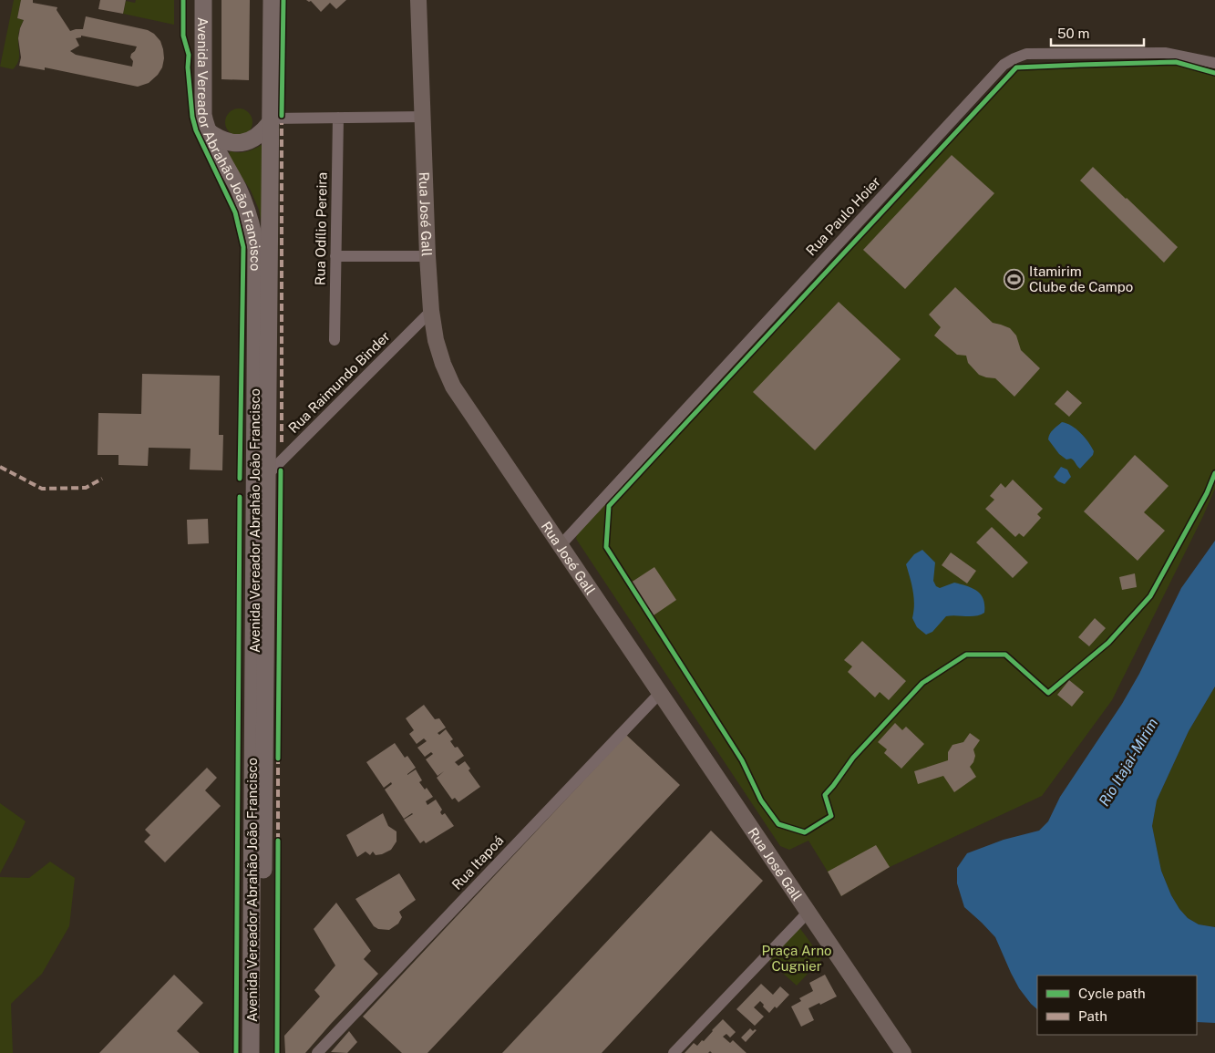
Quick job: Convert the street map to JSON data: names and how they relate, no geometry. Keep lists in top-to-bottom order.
{
  "streets": {
    "main road": ["Avenida Vereador Abrahão João Francisco", "Rua José Gall"],
    "street": [
      "Rua Paulo Hoier",
      "Rua Odílio Pereira",
      "Rua Raimundo Binder",
      "Rua Itapoá"
    ]
  },
  "crossings": [
    ["Avenida Vereador Abrahão João Francisco", "Rua Raimundo Binder"],
    ["Rua José Gall", "Rua Paulo Hoier"],
    ["Rua José Gall", "Rua Raimundo Binder"],
    ["Rua José Gall", "Rua Itapoá"]
  ],
  "water": ["Rio Itajaí-Mirim"],
  "parks": ["Praça Arno Cugnier"],
  "places": {
    "sports": ["Itamirim Clube de Campo"]
  },
  "legend": ["Cycle path", "Path"],
  "scale_bar": "50 m"
}
